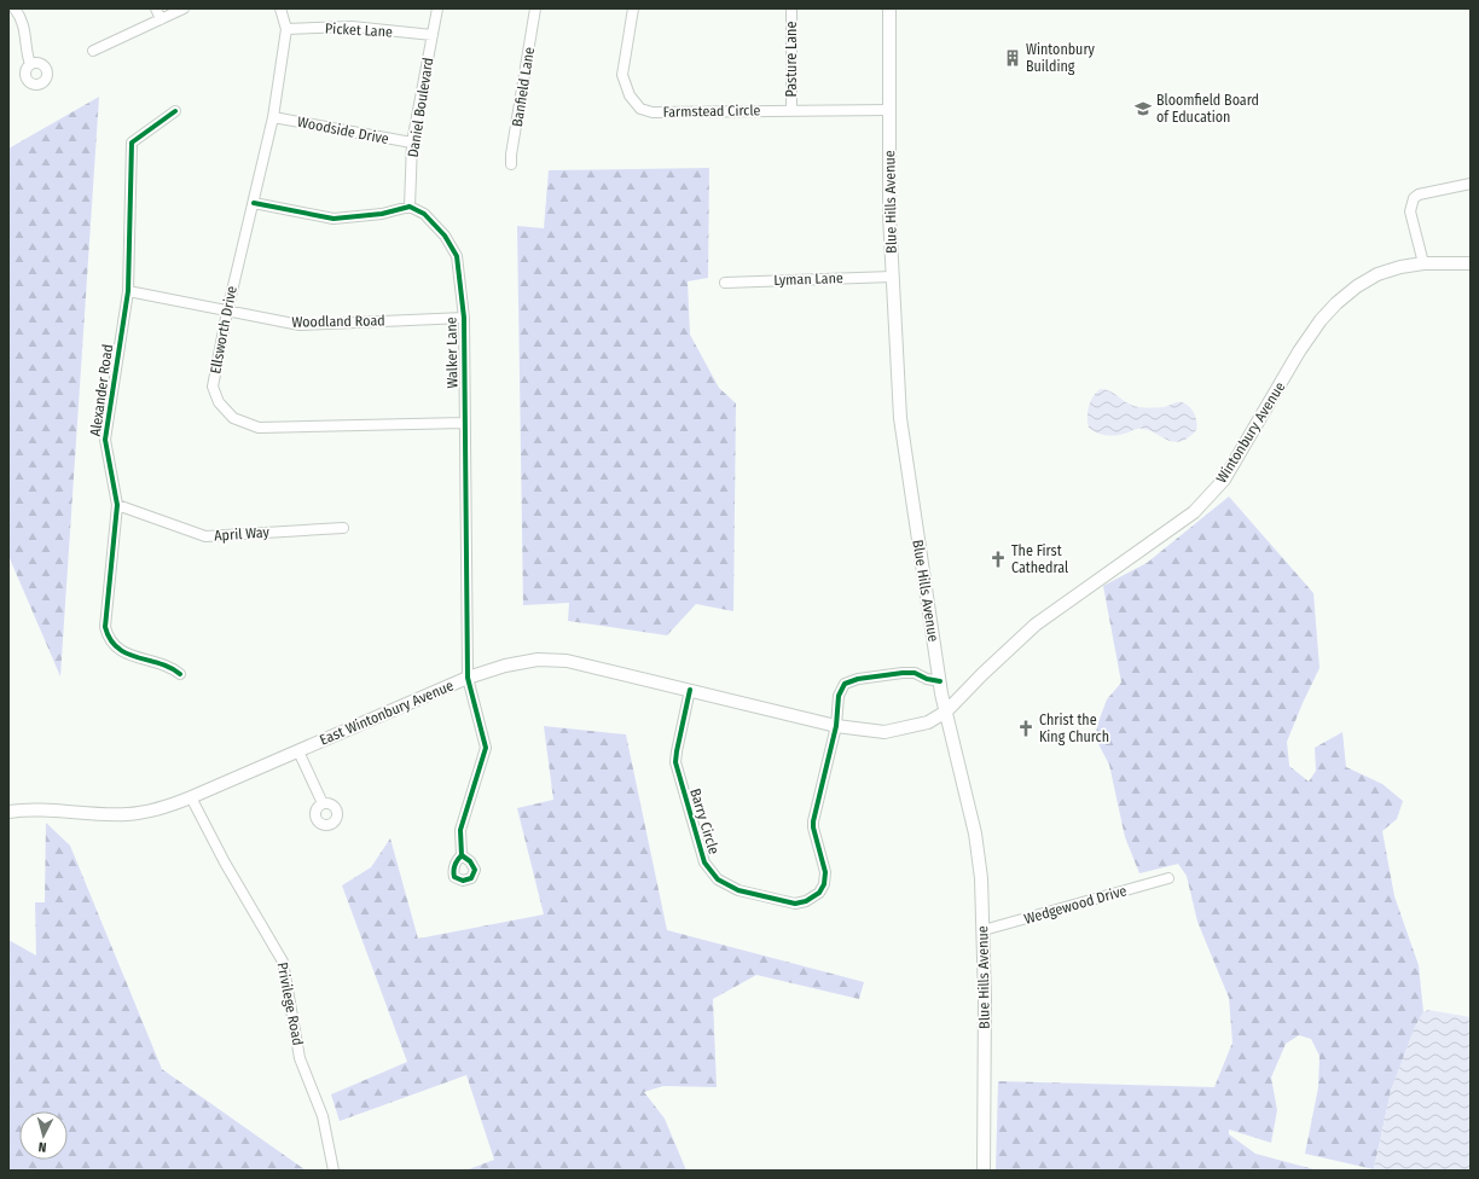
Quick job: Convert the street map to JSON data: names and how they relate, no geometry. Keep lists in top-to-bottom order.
{
  "streets": {
    "main road": ["Blue Hills Avenue", "Wintonbury Avenue", "East Wintonbury Avenue"],
    "street": [
      "Picket Lane",
      "Pasture Lane",
      "Banfield Lane",
      "Daniel Boulevard",
      "Farmstead Circle",
      "Woodside Drive",
      "Lyman Lane",
      "Woodland Road",
      "Ellsworth Drive",
      "Walker Lane",
      "Alexander Road",
      "April Way",
      "Barry Circle",
      "Wedgewood Drive",
      "Privilege Road"
    ]
  },
  "crossings": [
    ["Picket Lane", "Daniel Boulevard"],
    ["Picket Lane", "Ellsworth Drive"],
    ["Pasture Lane", "Farmstead Circle"],
    ["Daniel Boulevard", "Woodside Drive"],
    ["Daniel Boulevard", "Walker Lane"],
    ["Farmstead Circle", "Blue Hills Avenue"],
    ["Woodside Drive", "Ellsworth Drive"],
    ["Blue Hills Avenue", "Lyman Lane"],
    ["Blue Hills Avenue", "Wintonbury Avenue"],
    ["Blue Hills Avenue", "East Wintonbury Avenue"],
    ["Blue Hills Avenue", "Wedgewood Drive"],
    ["Woodland Road", "Ellsworth Drive"],
    ["Woodland Road", "Walker Lane"],
    ["Woodland Road", "Alexander Road"],
    ["Ellsworth Drive", "Walker Lane"],
    ["Walker Lane", "East Wintonbury Avenue"],
    ["Alexander Road", "April Way"],
    ["Wintonbury Avenue", "East Wintonbury Avenue"],
    ["East Wintonbury Avenue", "Barry Circle"],
    ["East Wintonbury Avenue", "Privilege Road"]
  ],
  "places": {
    "building": ["Wintonbury Building"],
    "school or university": ["Bloomfield Board of Education"],
    "church": ["The First Cathedral", "Christ the King Church"]
  },
  "north": "bottom"
}
